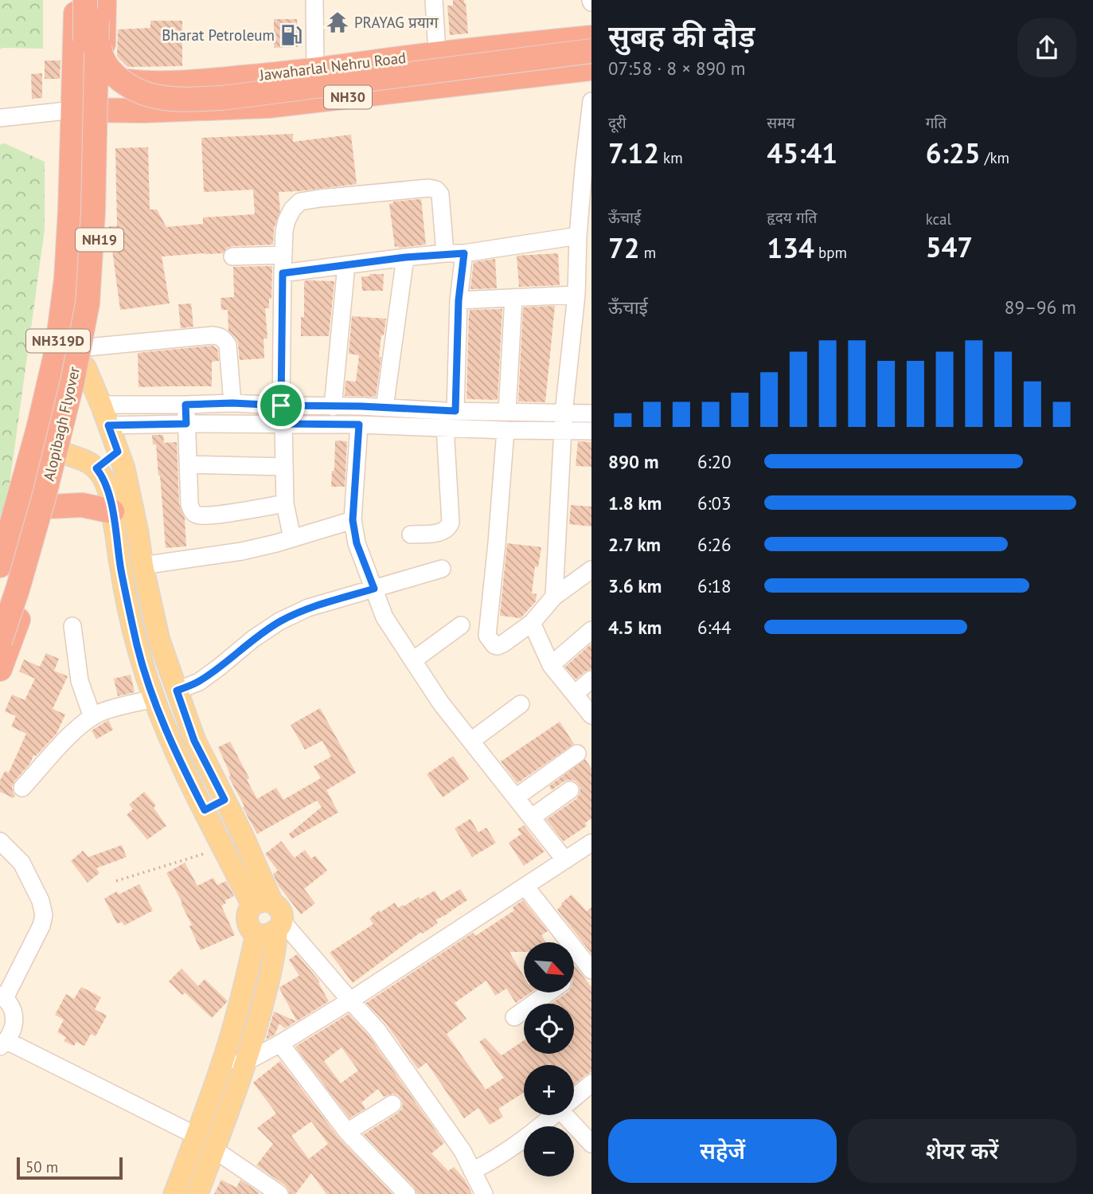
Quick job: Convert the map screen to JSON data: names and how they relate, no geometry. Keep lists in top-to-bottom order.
{
  "streets": {
    "highway": [
      "Jawaharlal Nehru Road",
      "NH30",
      "NH19",
      "NH319D",
      "Alopibagh Flyover"
    ]
  },
  "crossings": [
    ["Jawaharlal Nehru Road", "NH30"],
    ["Jawaharlal Nehru Road", "NH19"],
    ["NH30", "NH19"],
    ["NH30", "NH319D"],
    ["NH19", "NH319D"]
  ],
  "places": {
    "temple": ["PRAYAG प्रयाग"],
    "fuel station": ["Bharat Petroleum"]
  },
  "scale_bar": "50 m",
  "north": "bottom right",
  "page": {
    "heading": ["सुबह की दौड़", "07:58 · 8 × 890 m"],
    "stats": [
      ["दूरी", "7.12 km"],
      ["समय", "45:41"],
      ["गति", "6:25 /km"],
      ["ऊँचाई", "72 m"],
      ["हृदय गति", "134 bpm"],
      ["kcal", "547"]
    ],
    "chart": ["ऊँचाई", "89–96 m"],
    "list": [
      {
        "name": "890 m",
        "note": "6:20"
      },
      {
        "name": "1.8 km",
        "note": "6:03"
      },
      {
        "name": "2.7 km",
        "note": "6:26"
      },
      {
        "name": "3.6 km",
        "note": "6:18"
      },
      {
        "name": "4.5 km",
        "note": "6:44"
      }
    ],
    "map_buttons": ["+", "−"],
    "buttons": ["सहेजें", "शेयर करें"],
    "scale": "50 m"
  }
}
